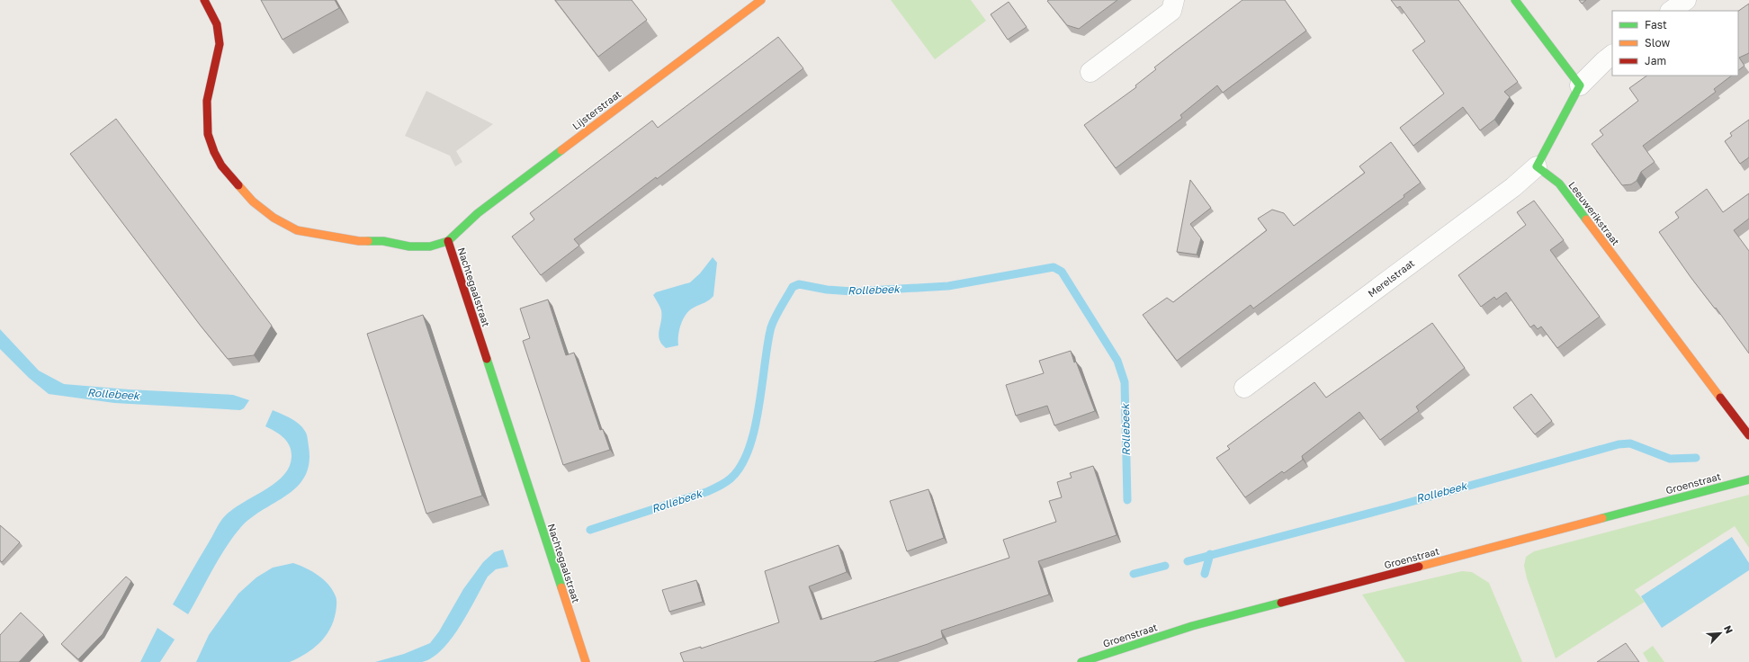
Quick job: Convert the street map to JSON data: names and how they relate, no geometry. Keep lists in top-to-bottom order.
{
  "streets": {
    "street": [
      "Lijsterstraat",
      "Leeuwerikstraat",
      "Merelstraat",
      "Nachtegaalstraat",
      "Groenstraat"
    ]
  },
  "crossings": [
    ["Lijsterstraat", "Nachtegaalstraat"],
    ["Leeuwerikstraat", "Merelstraat"]
  ],
  "water": ["Rollebeek"],
  "legend": ["Fast", "Slow", "Jam"],
  "north": "top right"
}
